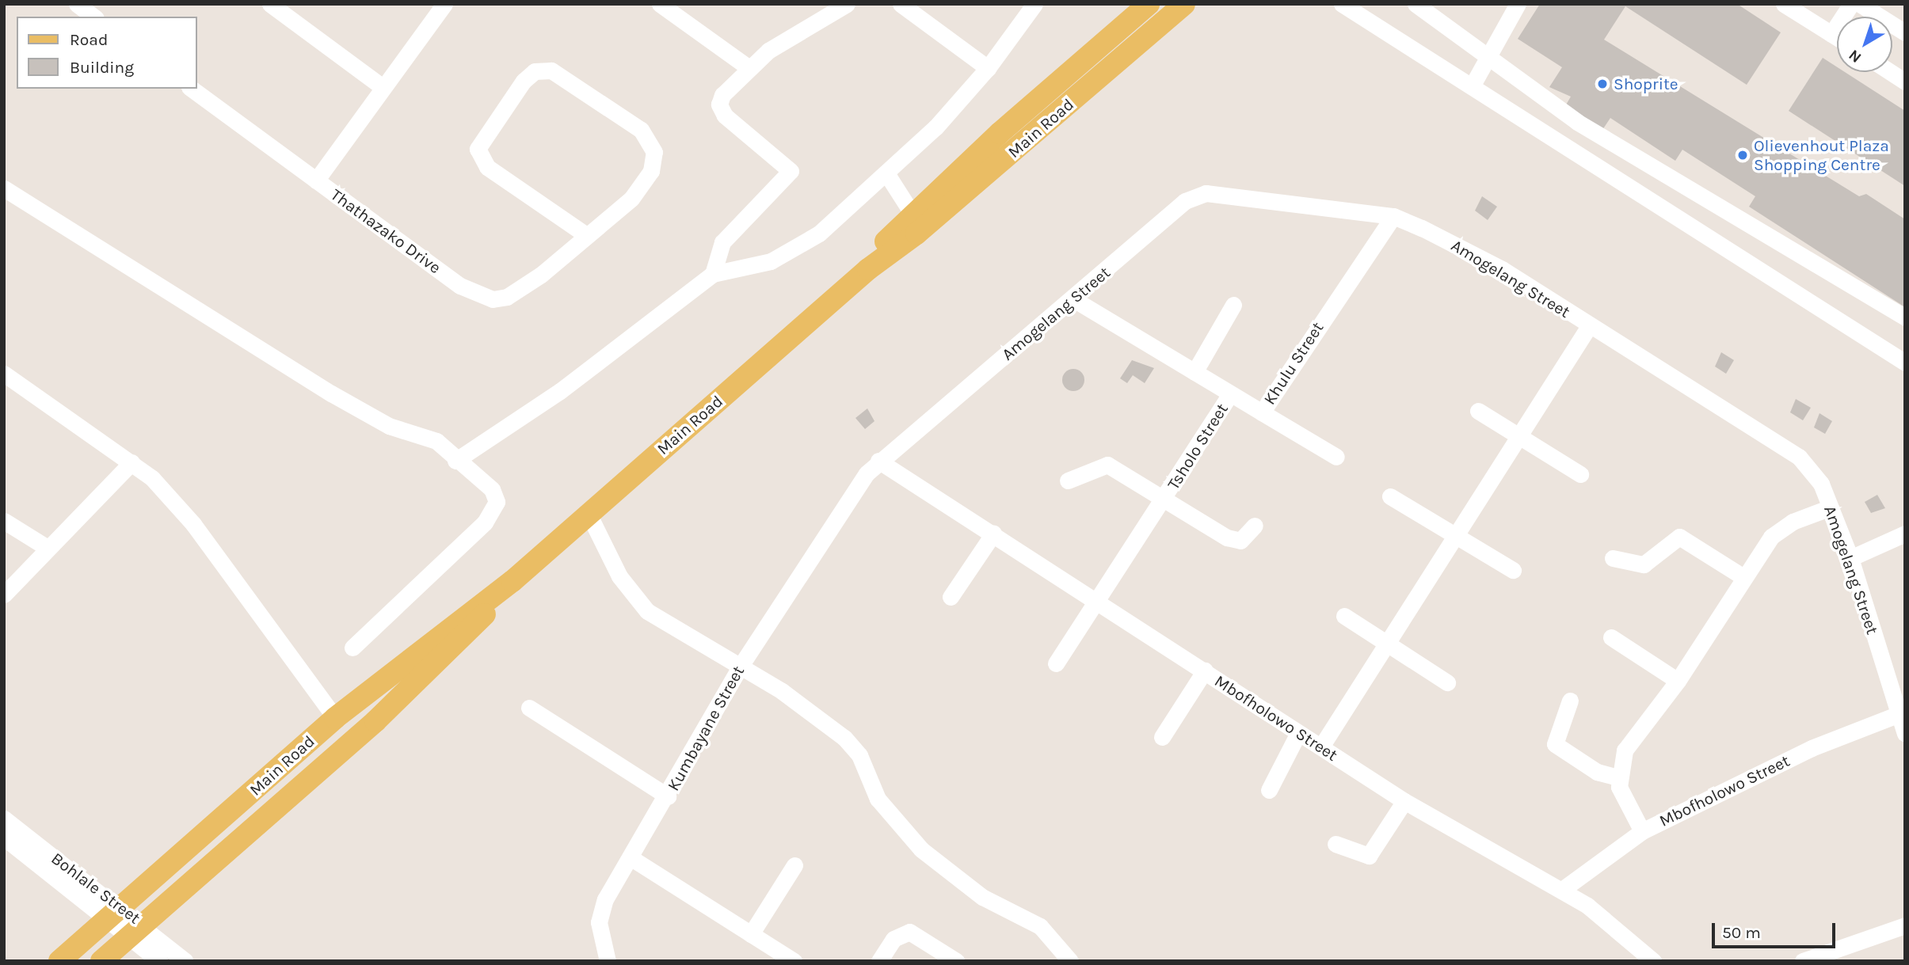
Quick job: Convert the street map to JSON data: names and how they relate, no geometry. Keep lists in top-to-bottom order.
{
  "streets": {
    "main road": ["Main Road"],
    "street": [
      "Thathazako Drive",
      "Amogelang Street",
      "Khulu Street",
      "Tsholo Street",
      "Mbofholowo Street",
      "Kumbayane Street",
      "Bohlale Street"
    ]
  },
  "crossings": [
    ["Main Road", "Bohlale Street"],
    ["Amogelang Street", "Khulu Street"],
    ["Amogelang Street", "Mbofholowo Street"],
    ["Amogelang Street", "Kumbayane Street"],
    ["Khulu Street", "Tsholo Street"],
    ["Tsholo Street", "Mbofholowo Street"]
  ],
  "places": ["Shoprite", "Olievenhout Plaza Shopping Centre"],
  "legend": ["Road", "Building"],
  "scale_bar": "50 m",
  "north": "bottom left"
}
